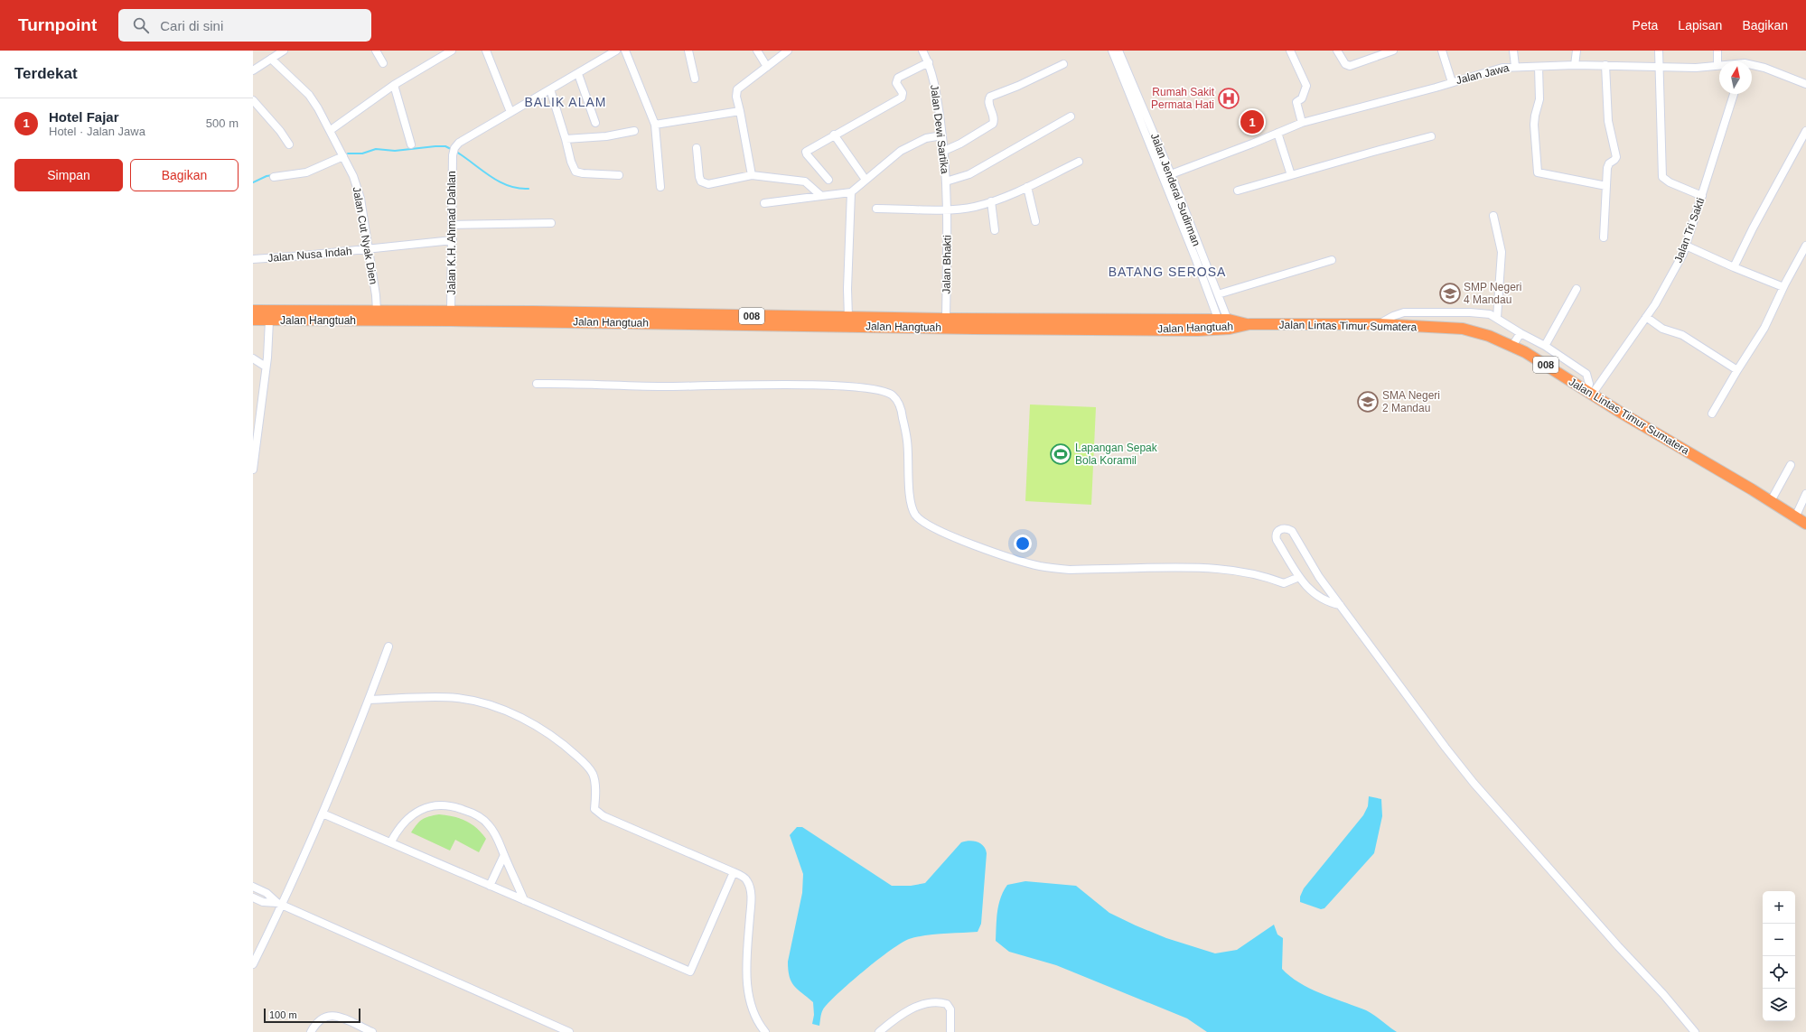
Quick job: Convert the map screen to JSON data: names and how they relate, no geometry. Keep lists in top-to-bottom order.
{
  "streets": {
    "highway": ["008", "Jalan Hangtuah", "Jalan Lintas Timur Sumatera"],
    "street": [
      "Jalan Jawa",
      "Jalan Dewi Sartika",
      "Jalan Jenderal Sudirman",
      "Jalan Tri Sakti",
      "Jalan K.H. Ahmad Dahlan",
      "Jalan Cut Nyak Dien",
      "Jalan Nusa Indah",
      "Jalan Bhakti"
    ]
  },
  "crossings": [
    ["Jalan Jawa", "Jalan Jenderal Sudirman"],
    ["Jalan Dewi Sartika", "Jalan Bhakti"],
    ["Jalan Jenderal Sudirman", "Jalan Hangtuah"],
    ["Jalan Tri Sakti", "Jalan Lintas Timur Sumatera"],
    ["Jalan K.H. Ahmad Dahlan", "Jalan Nusa Indah"],
    ["Jalan K.H. Ahmad Dahlan", "Jalan Hangtuah"],
    ["Jalan Cut Nyak Dien", "Jalan Nusa Indah"],
    ["Jalan Cut Nyak Dien", "Jalan Hangtuah"],
    ["Jalan Bhakti", "Jalan Hangtuah"],
    ["Jalan Hangtuah", "Jalan Lintas Timur Sumatera"]
  ],
  "districts": ["BALIK ALAM", "BATANG SEROSA"],
  "places": {
    "hospital": ["Rumah Sakit Permata Hati"],
    "school or university": ["SMP Negeri 4 Mandau", "SMA Negeri 2 Mandau"],
    "sports": ["Lapangan Sepak Bola Koramil"]
  },
  "scale_bar": "100 m",
  "north": "top",
  "page": {
    "header": "Turnpoint",
    "search": "Cari di sini",
    "nav": ["Peta", "Lapisan", "Bagikan"],
    "heading": "Terdekat",
    "list": [
      {
        "mark": "1",
        "name": "Hotel Fajar",
        "note": "Hotel · Jalan Jawa",
        "value": "500 m"
      }
    ],
    "pins": "1",
    "buttons": ["Simpan", "Bagikan"],
    "map_buttons": ["+", "−"],
    "scale": "100 m"
  }
}
